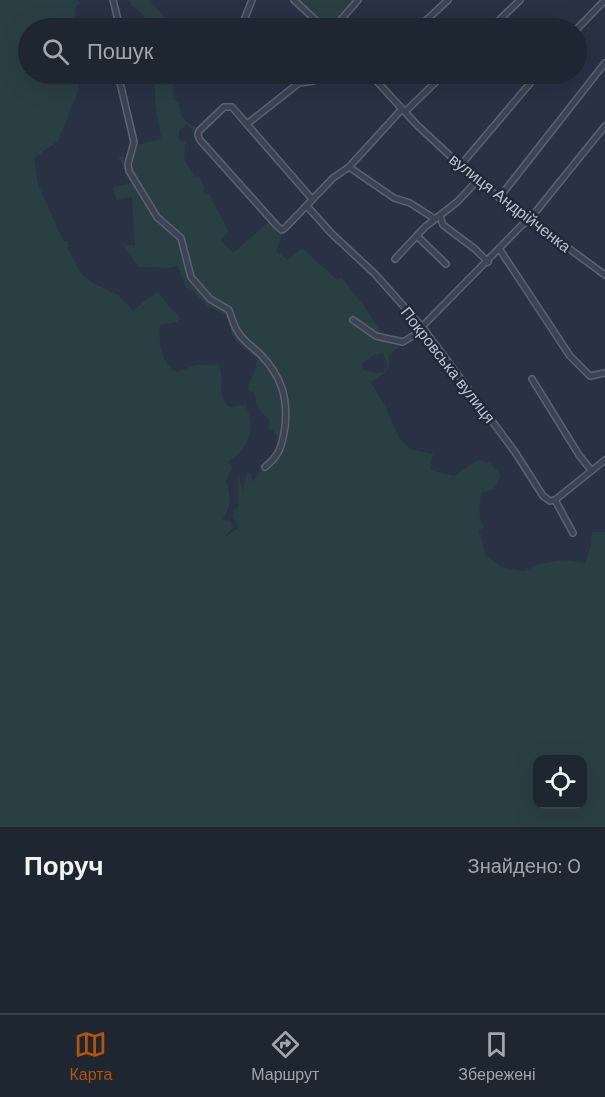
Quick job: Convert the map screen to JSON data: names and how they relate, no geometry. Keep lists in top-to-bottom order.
{
  "streets": {
    "street": ["вулиця Андрійченка", "Покровська вулиця"]
  },
  "page": {
    "search": "Пошук",
    "heading": ["Поруч", "Знайдено: 0"],
    "nav": ["Карта", "Маршрут", "Збережені"]
  }
}
